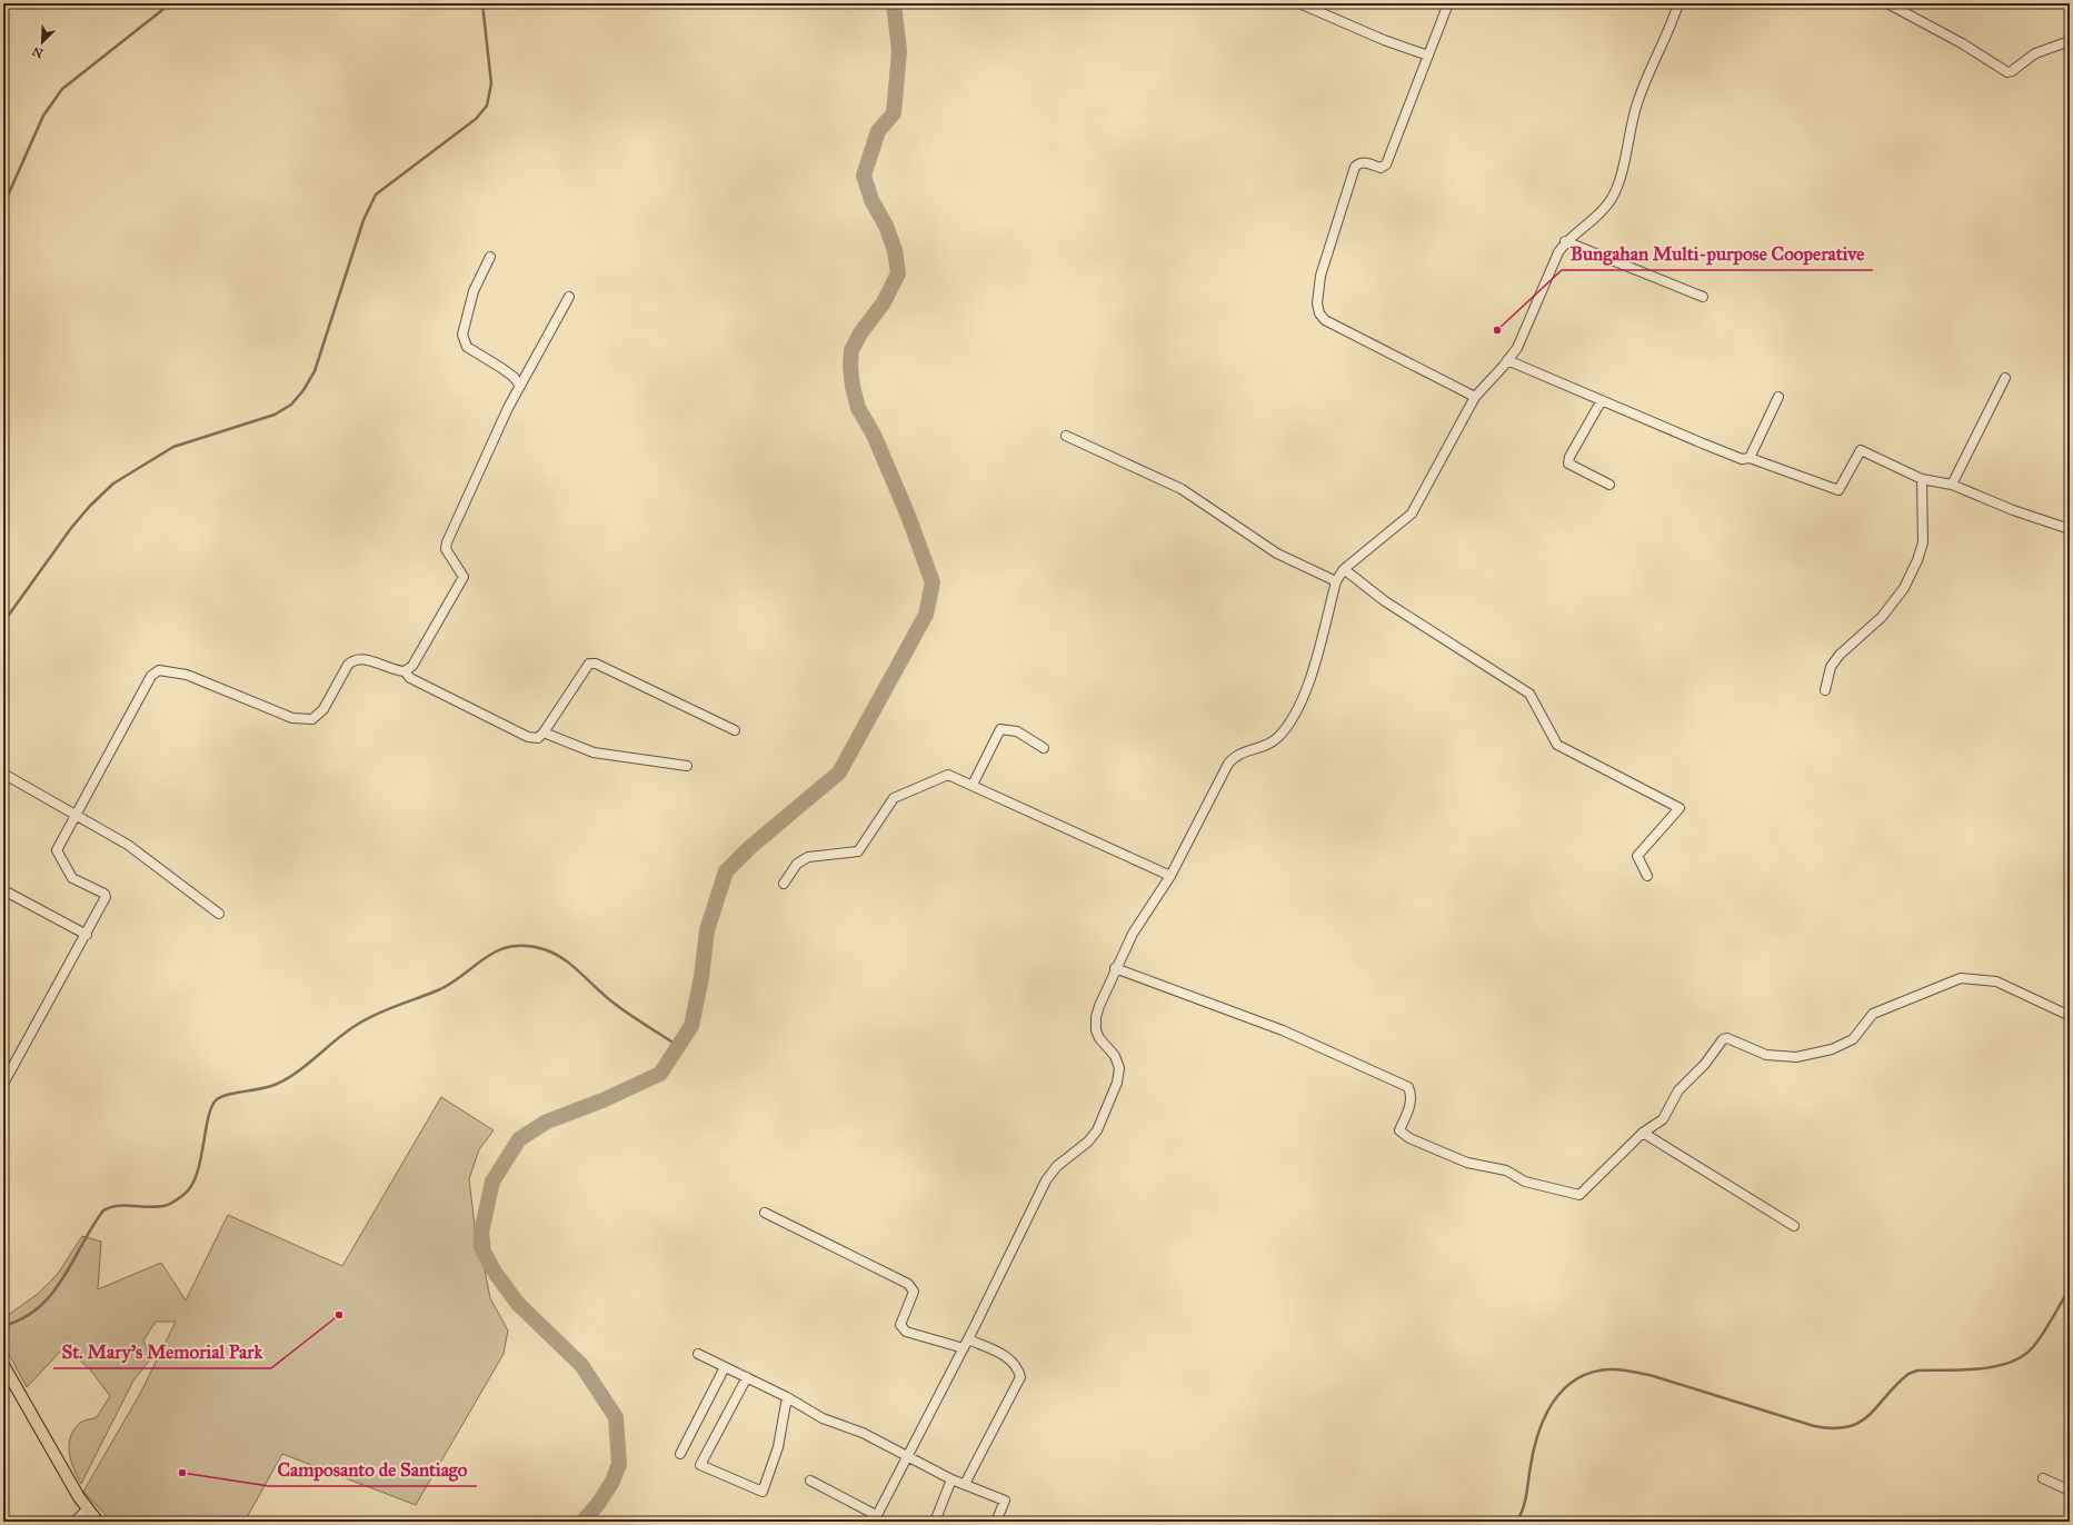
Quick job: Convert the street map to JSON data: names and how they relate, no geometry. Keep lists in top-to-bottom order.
{
  "places": ["Bungahan Multi-purpose Cooperative", "St. Mary's Memorial Park", "Camposanto de Santiago"],
  "north": "bottom left"
}
